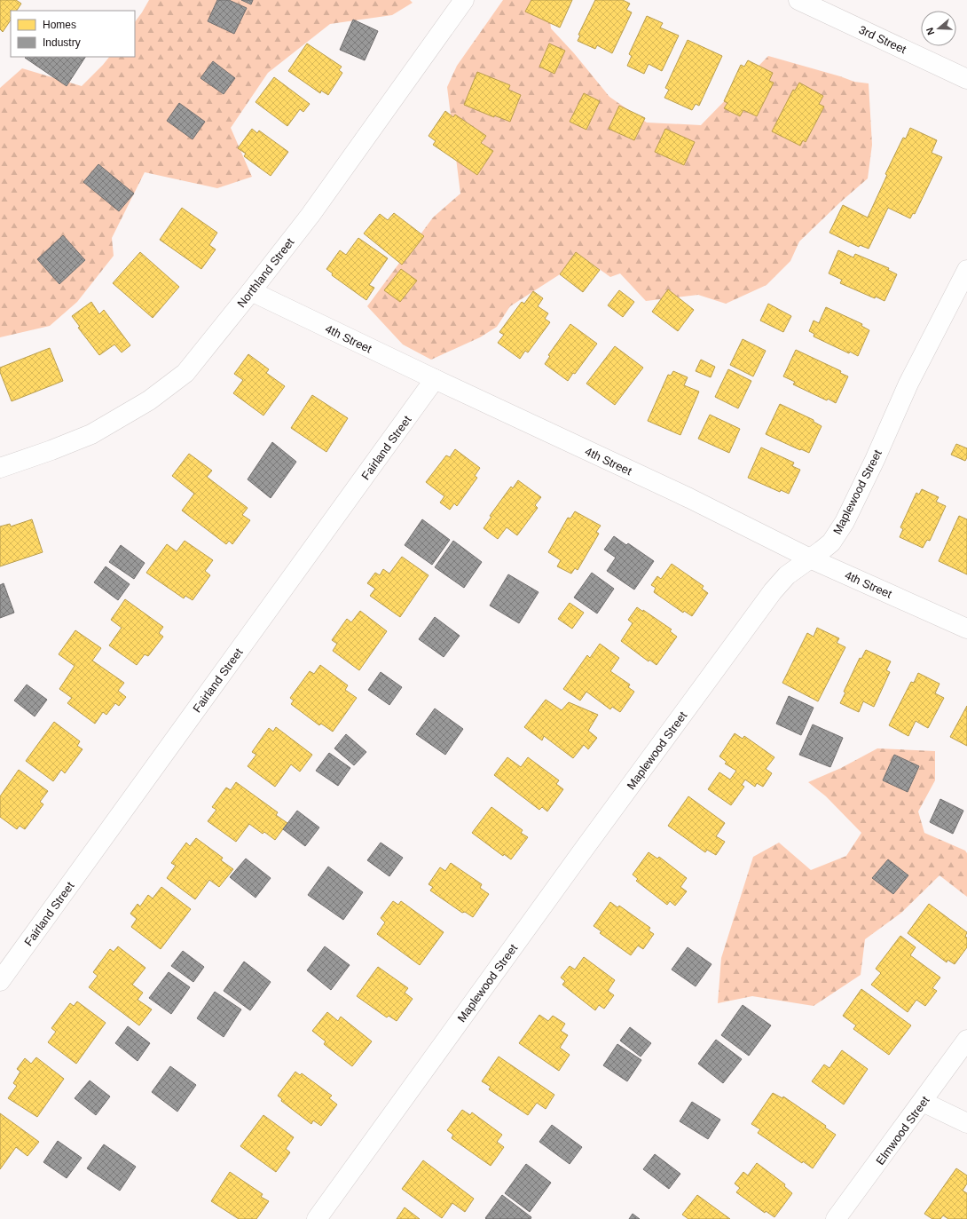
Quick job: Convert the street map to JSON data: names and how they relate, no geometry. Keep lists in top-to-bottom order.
{
  "streets": {
    "street": [
      "3rd Street",
      "Northland Street",
      "4th Street",
      "Fairland Street",
      "Maplewood Street",
      "Elmwood Street"
    ]
  },
  "crossings": [
    ["Northland Street", "4th Street"],
    ["4th Street", "Fairland Street"],
    ["4th Street", "Maplewood Street"]
  ],
  "legend": ["Homes", "Industry"],
  "north": "left"
}
